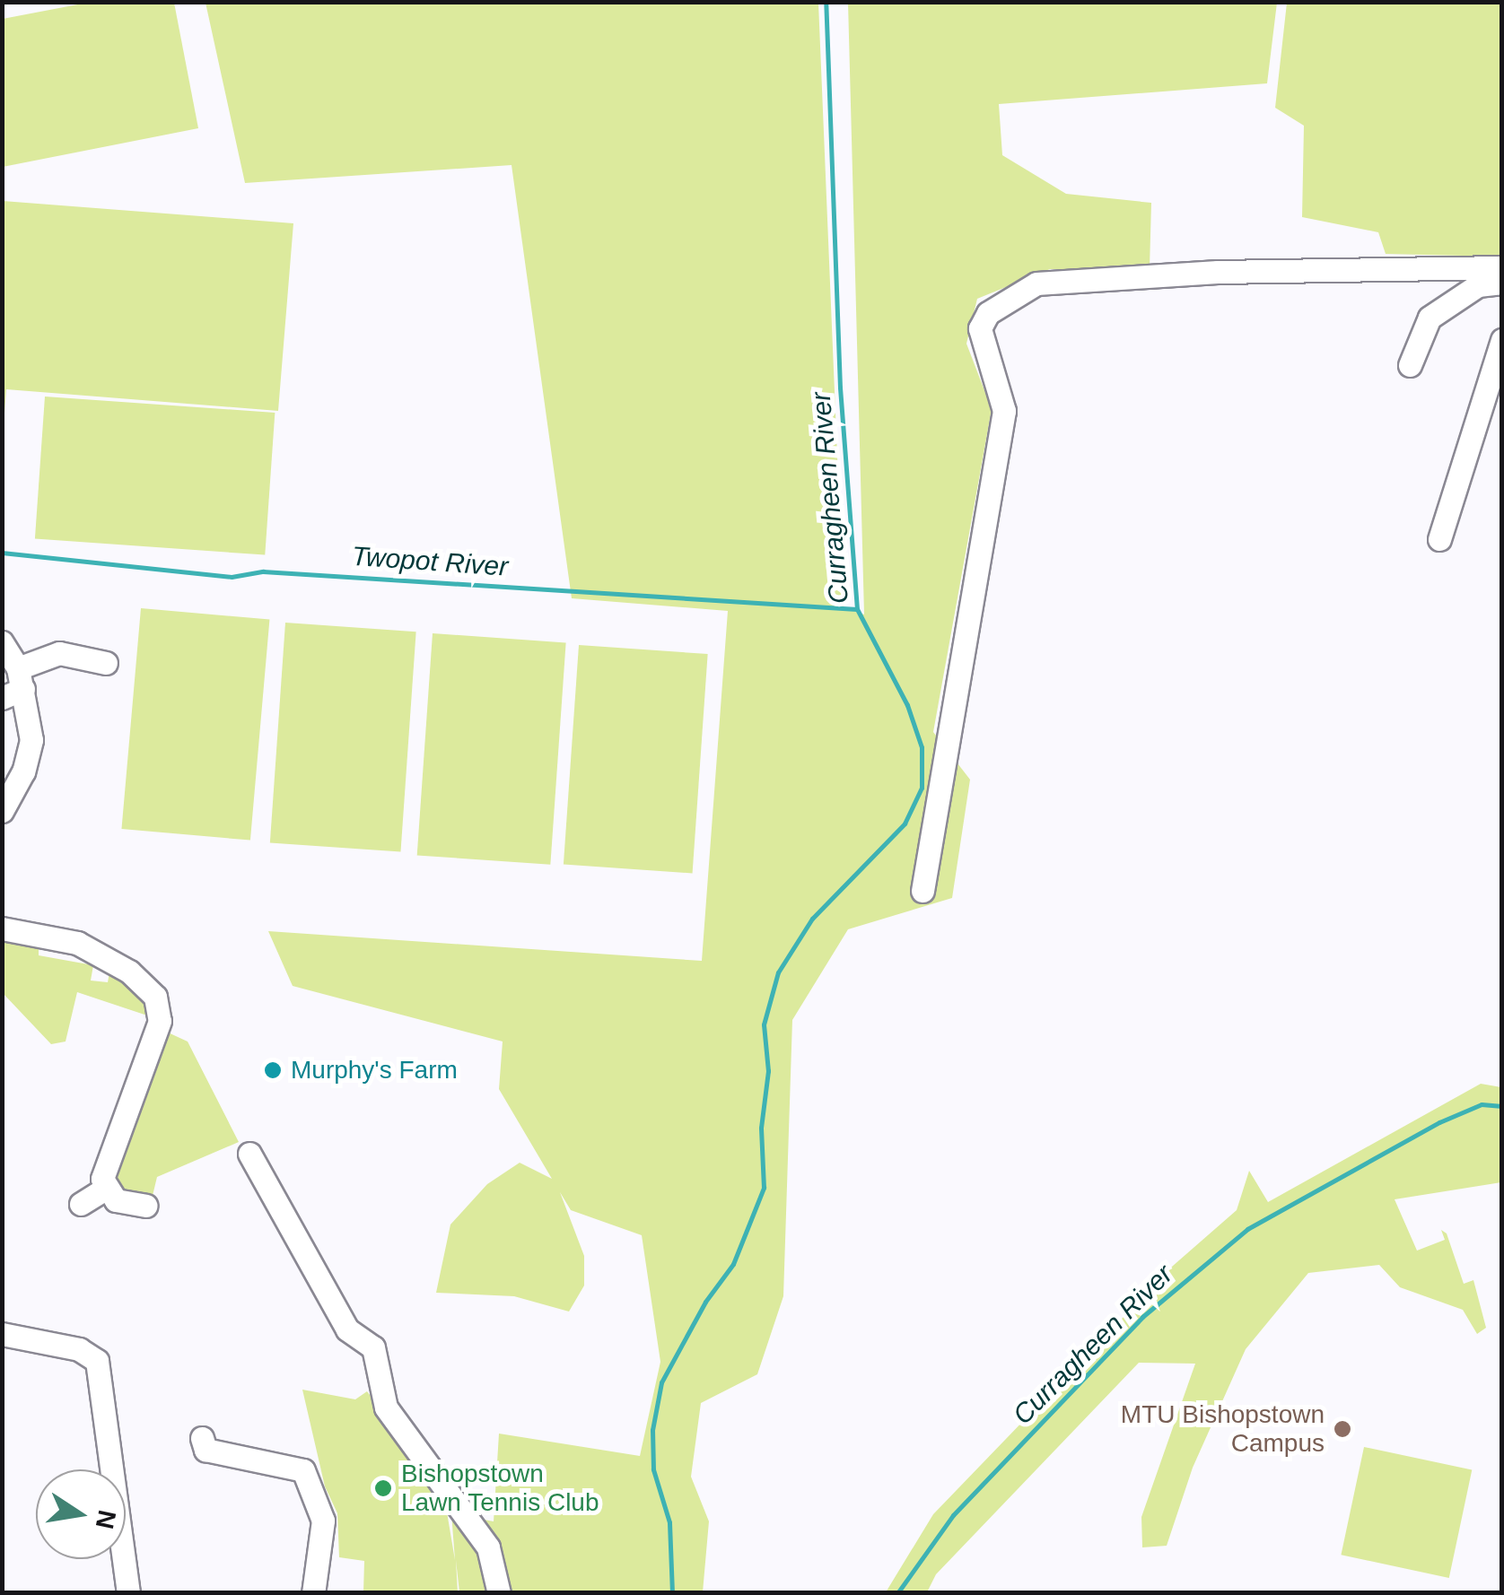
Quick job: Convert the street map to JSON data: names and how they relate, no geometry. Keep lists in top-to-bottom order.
{
  "water": ["Curragheen River", "Twopot River"],
  "places": ["Murphy's Farm", "MTU Bishopstown Campus", "Bishopstown Lawn Tennis Club"],
  "north": "right"
}
